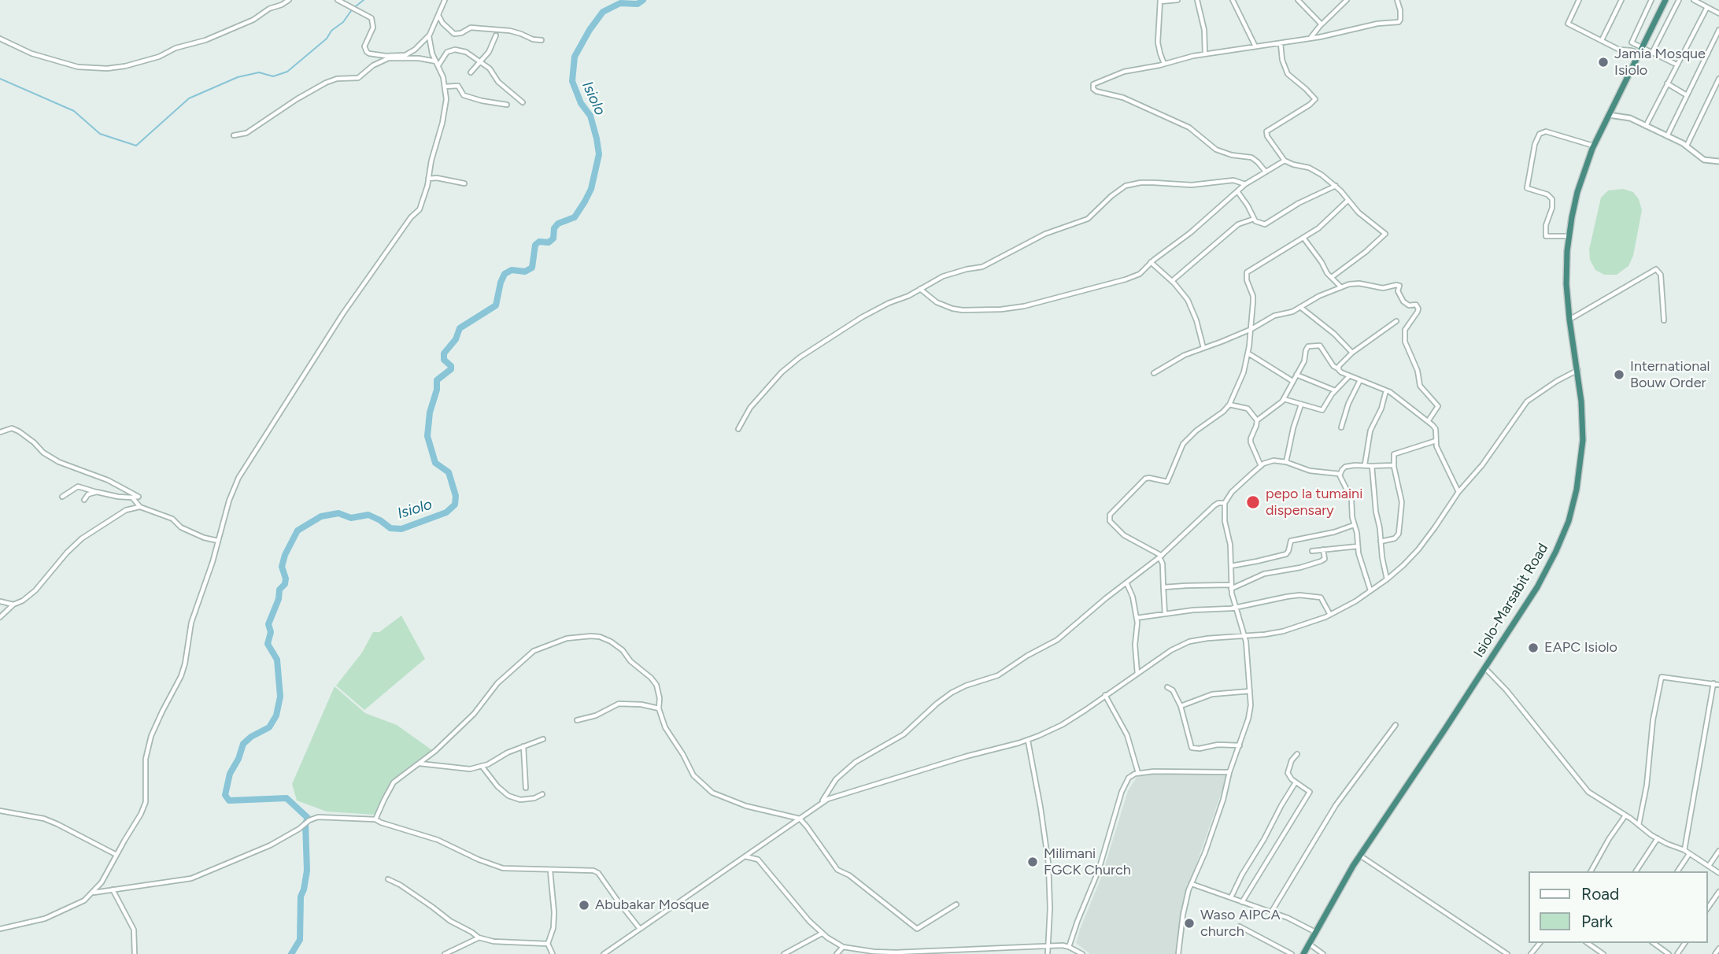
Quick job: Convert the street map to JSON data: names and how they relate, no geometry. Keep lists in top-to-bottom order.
{
  "streets": {
    "highway": ["Isiolo-Marsabit Road"]
  },
  "water": ["Isiolo"],
  "places": [
    "Jamia Mosque Isiolo",
    "International Bouw Order",
    "pepo la tumaini dispensary",
    "EAPC Isiolo",
    "Milimani FGCK Church",
    "Abubakar Mosque",
    "Waso AIPCA church"
  ],
  "legend": ["Road", "Park"]
}
